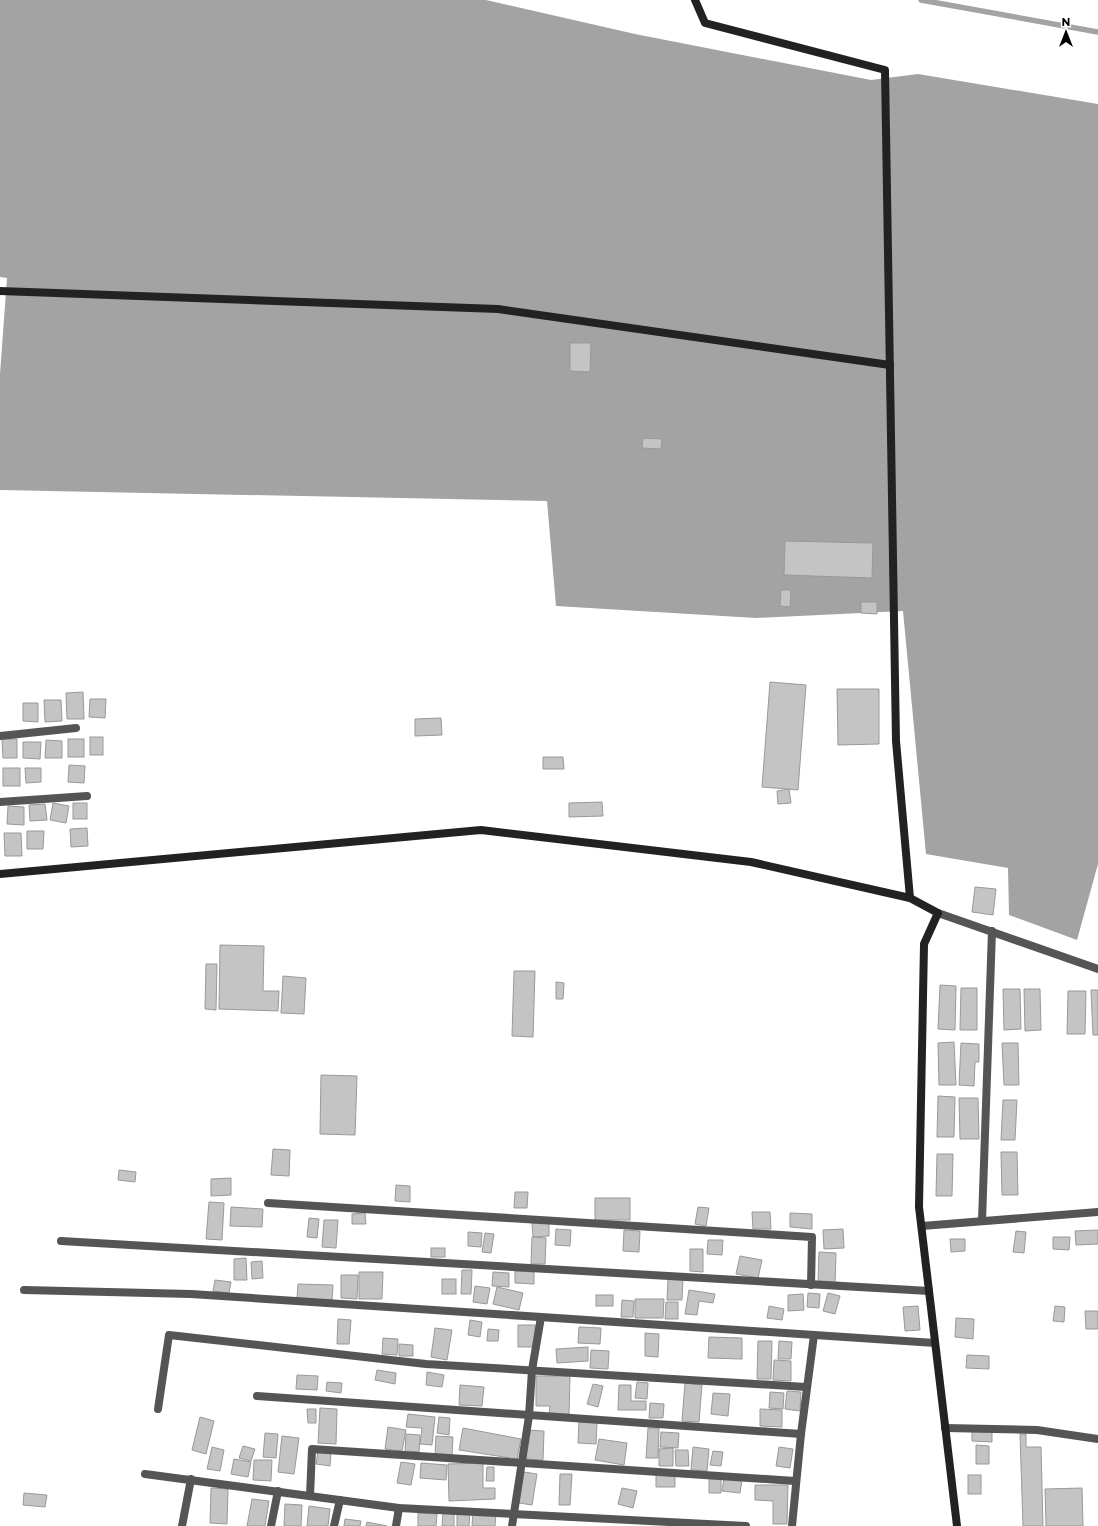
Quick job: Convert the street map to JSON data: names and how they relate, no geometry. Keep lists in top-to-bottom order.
{
  "north": "top"
}
